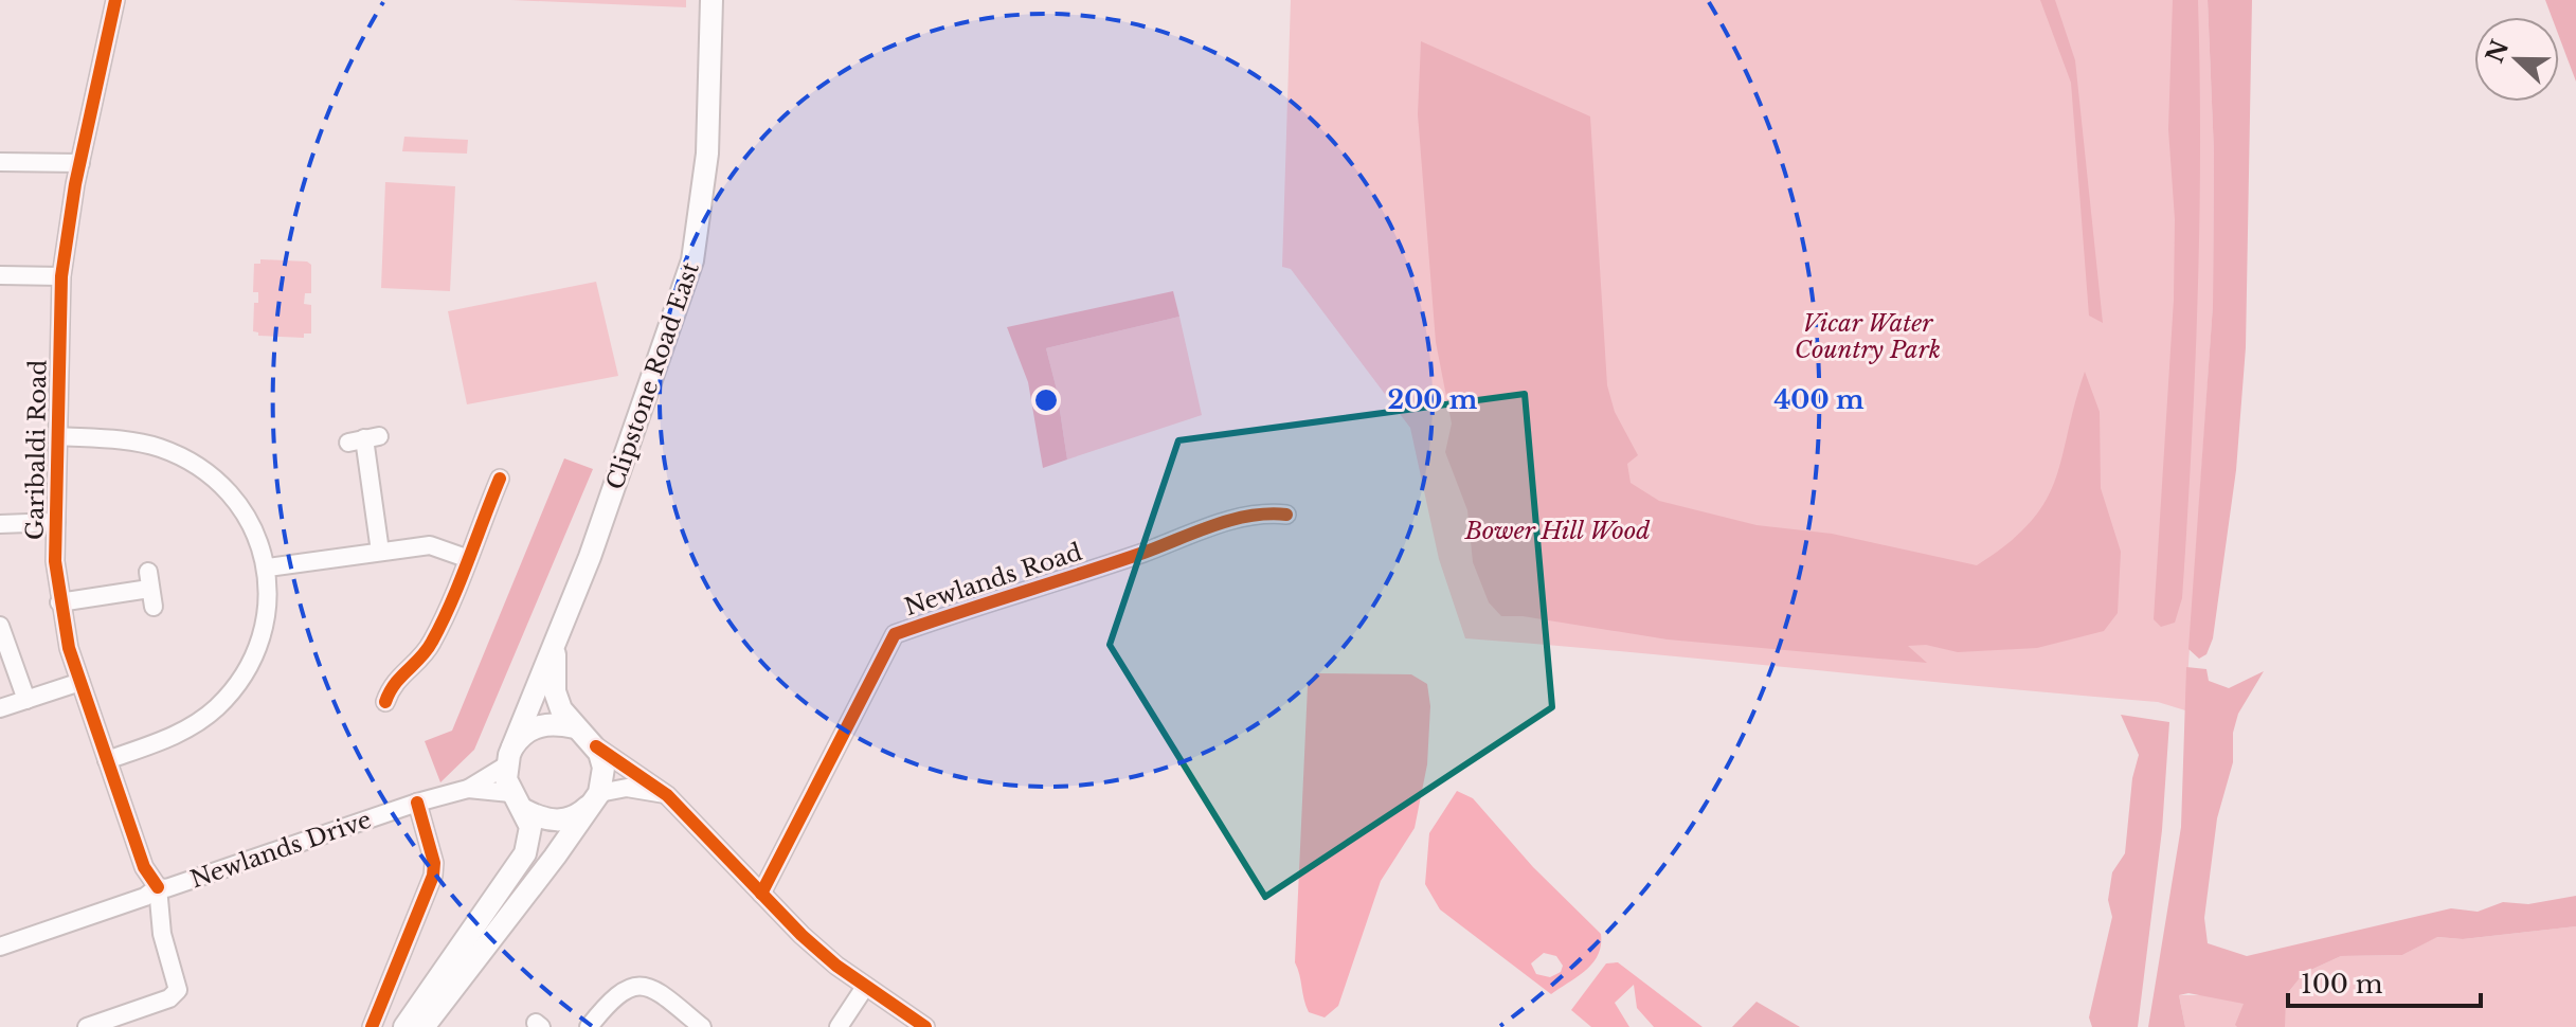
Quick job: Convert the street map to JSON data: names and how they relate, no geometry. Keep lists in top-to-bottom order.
{
  "streets": {
    "main road": ["Clipstone Road East"],
    "street": ["Garibaldi Road", "Newlands Road", "Newlands Drive"]
  },
  "crossings": [
    ["Clipstone Road East", "Newlands Drive"],
    ["Garibaldi Road", "Newlands Drive"]
  ],
  "parks": ["Vicar Water Country Park", "Bower Hill Wood"],
  "scale_bar": "100 m",
  "north": "left",
  "rings": ["200 m", "400 m"]
}
